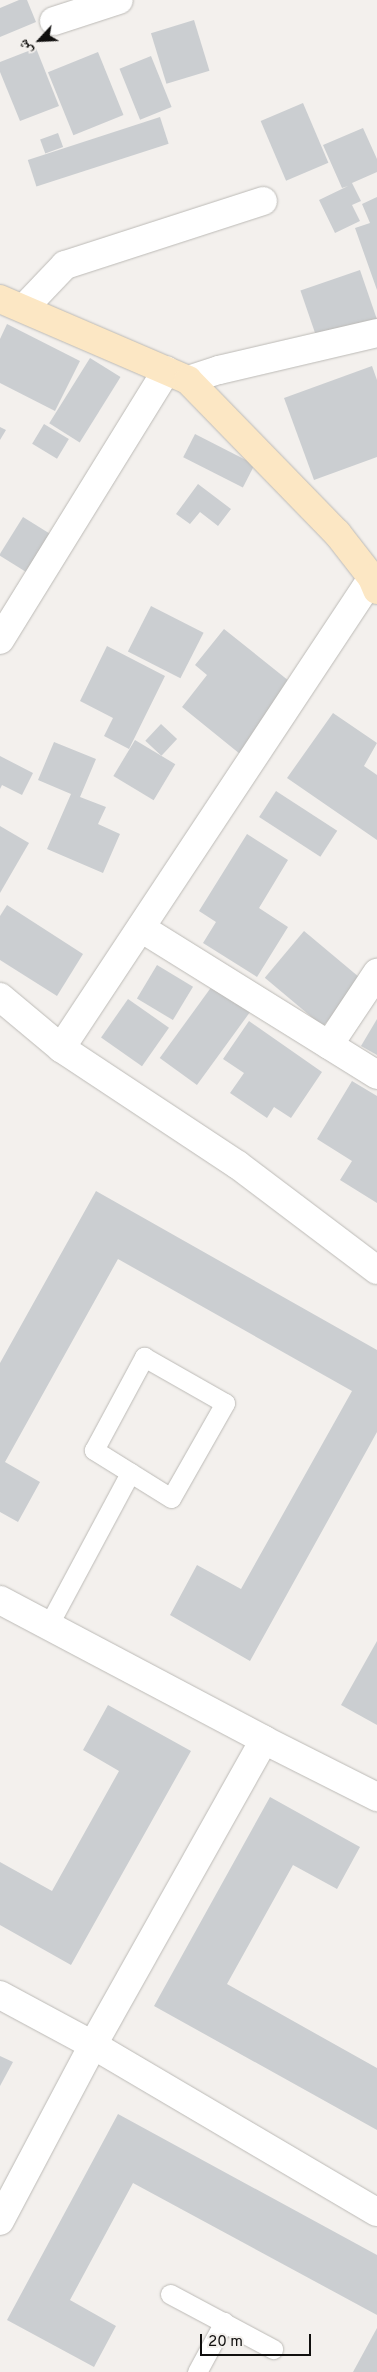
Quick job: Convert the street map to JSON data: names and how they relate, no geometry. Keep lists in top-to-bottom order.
{
  "scale_bar": "20 m",
  "north": "bottom left"
}
